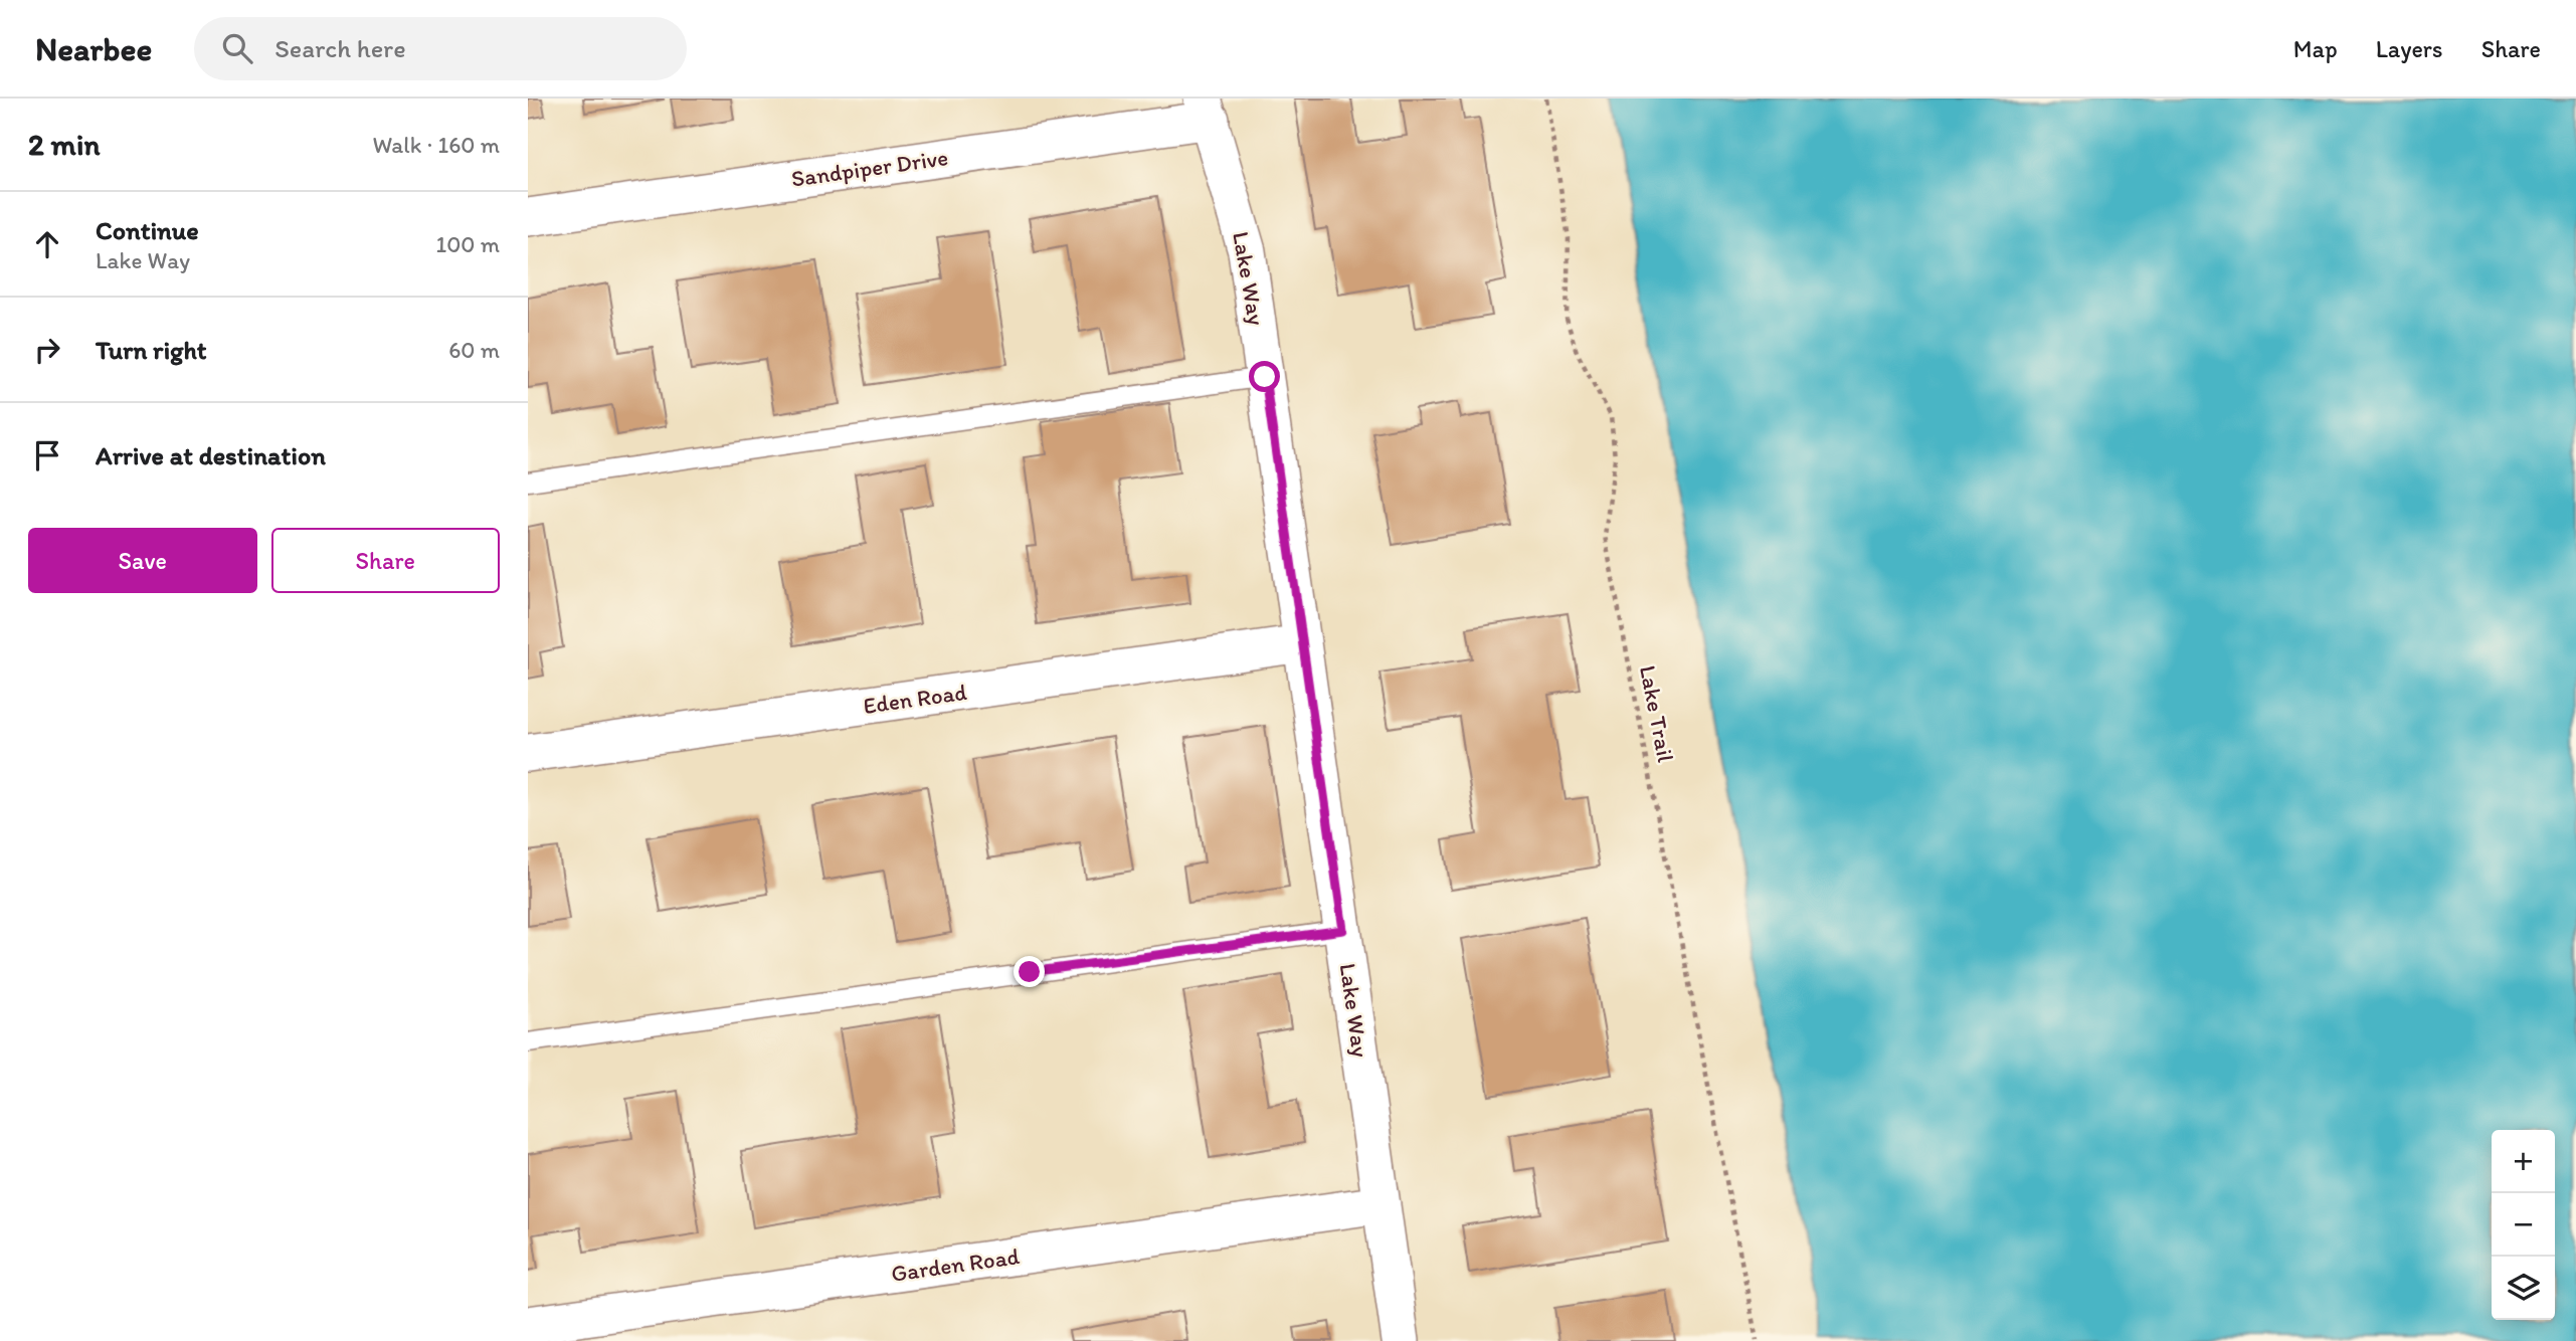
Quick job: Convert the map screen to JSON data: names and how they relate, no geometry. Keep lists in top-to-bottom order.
{
  "streets": {
    "street": [
      "Sandpiper Drive",
      "Lake Way",
      "Eden Road",
      "Garden Road"
    ],
    "path": ["Lake Trail"]
  },
  "crossings": [
    ["Sandpiper Drive", "Lake Way"],
    ["Lake Way", "Eden Road"],
    ["Lake Way", "Garden Road"]
  ],
  "page": {
    "header": "Nearbee",
    "search": "Search here",
    "nav": ["Map", "Layers", "Share"],
    "heading": ["2 min", "Walk · 160 m"],
    "list": [
      ["Continue", "Lake Way", "100 m"],
      ["Turn right", "60 m"],
      "Arrive at destination"
    ],
    "buttons": ["Save", "Share"],
    "map_buttons": ["+", "−"]
  }
}
